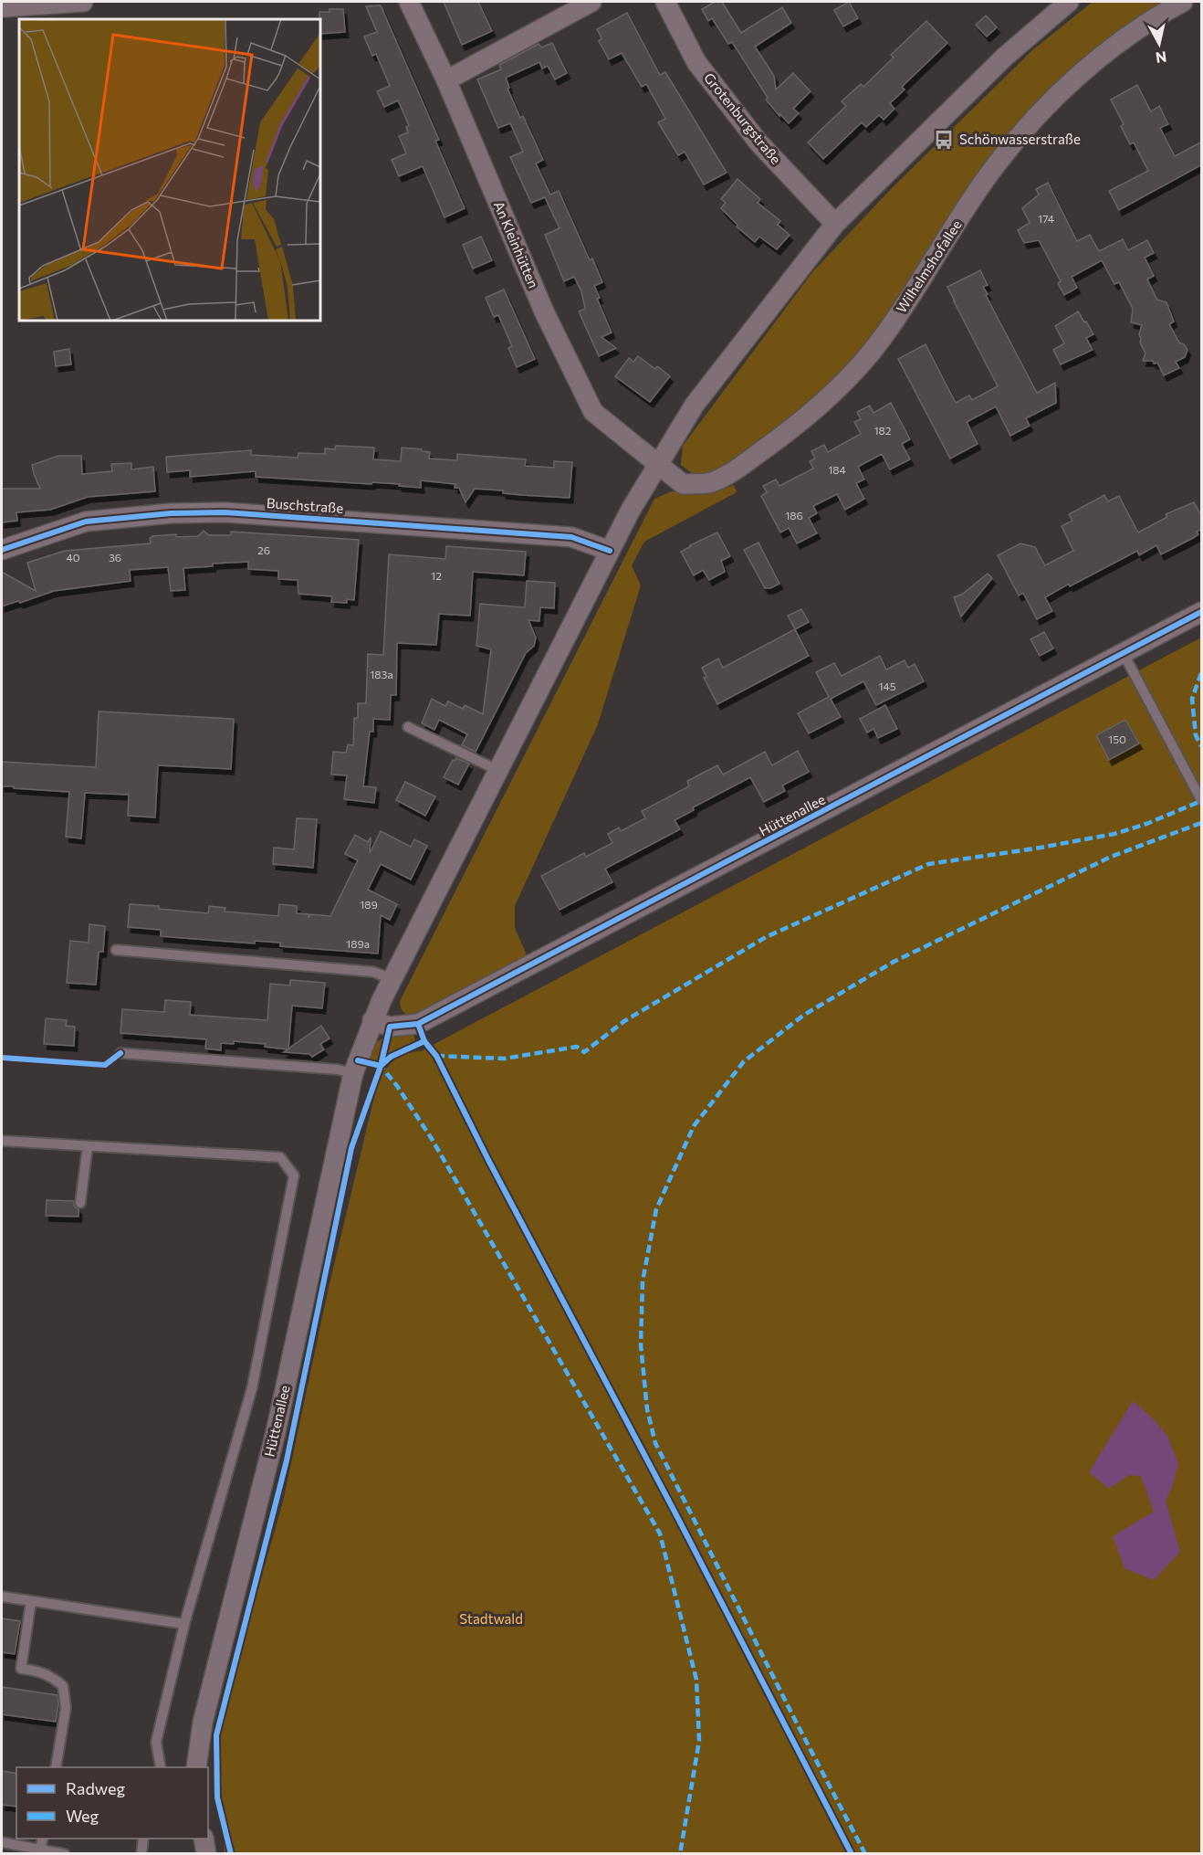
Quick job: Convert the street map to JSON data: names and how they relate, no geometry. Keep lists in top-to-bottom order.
{
  "streets": {
    "street": [
      "Grotenburgstraße",
      "An Kleinhütten",
      "Wilhelmshofallee",
      "Buschstraße",
      "Hüttenallee"
    ]
  },
  "crossings": [
    ["An Kleinhütten", "Wilhelmshofallee"],
    ["Buschstraße", "Hüttenallee"]
  ],
  "parks": ["Stadtwald"],
  "places": {
    "bus stop": ["Schönwasserstraße"]
  },
  "house_numbers": [
    "174",
    "182",
    "184",
    "186",
    "26",
    "40",
    "36",
    "12",
    "183a",
    "145",
    "150",
    "189",
    "189a"
  ],
  "legend": ["Radweg", "Weg"],
  "north": "bottom"
}
